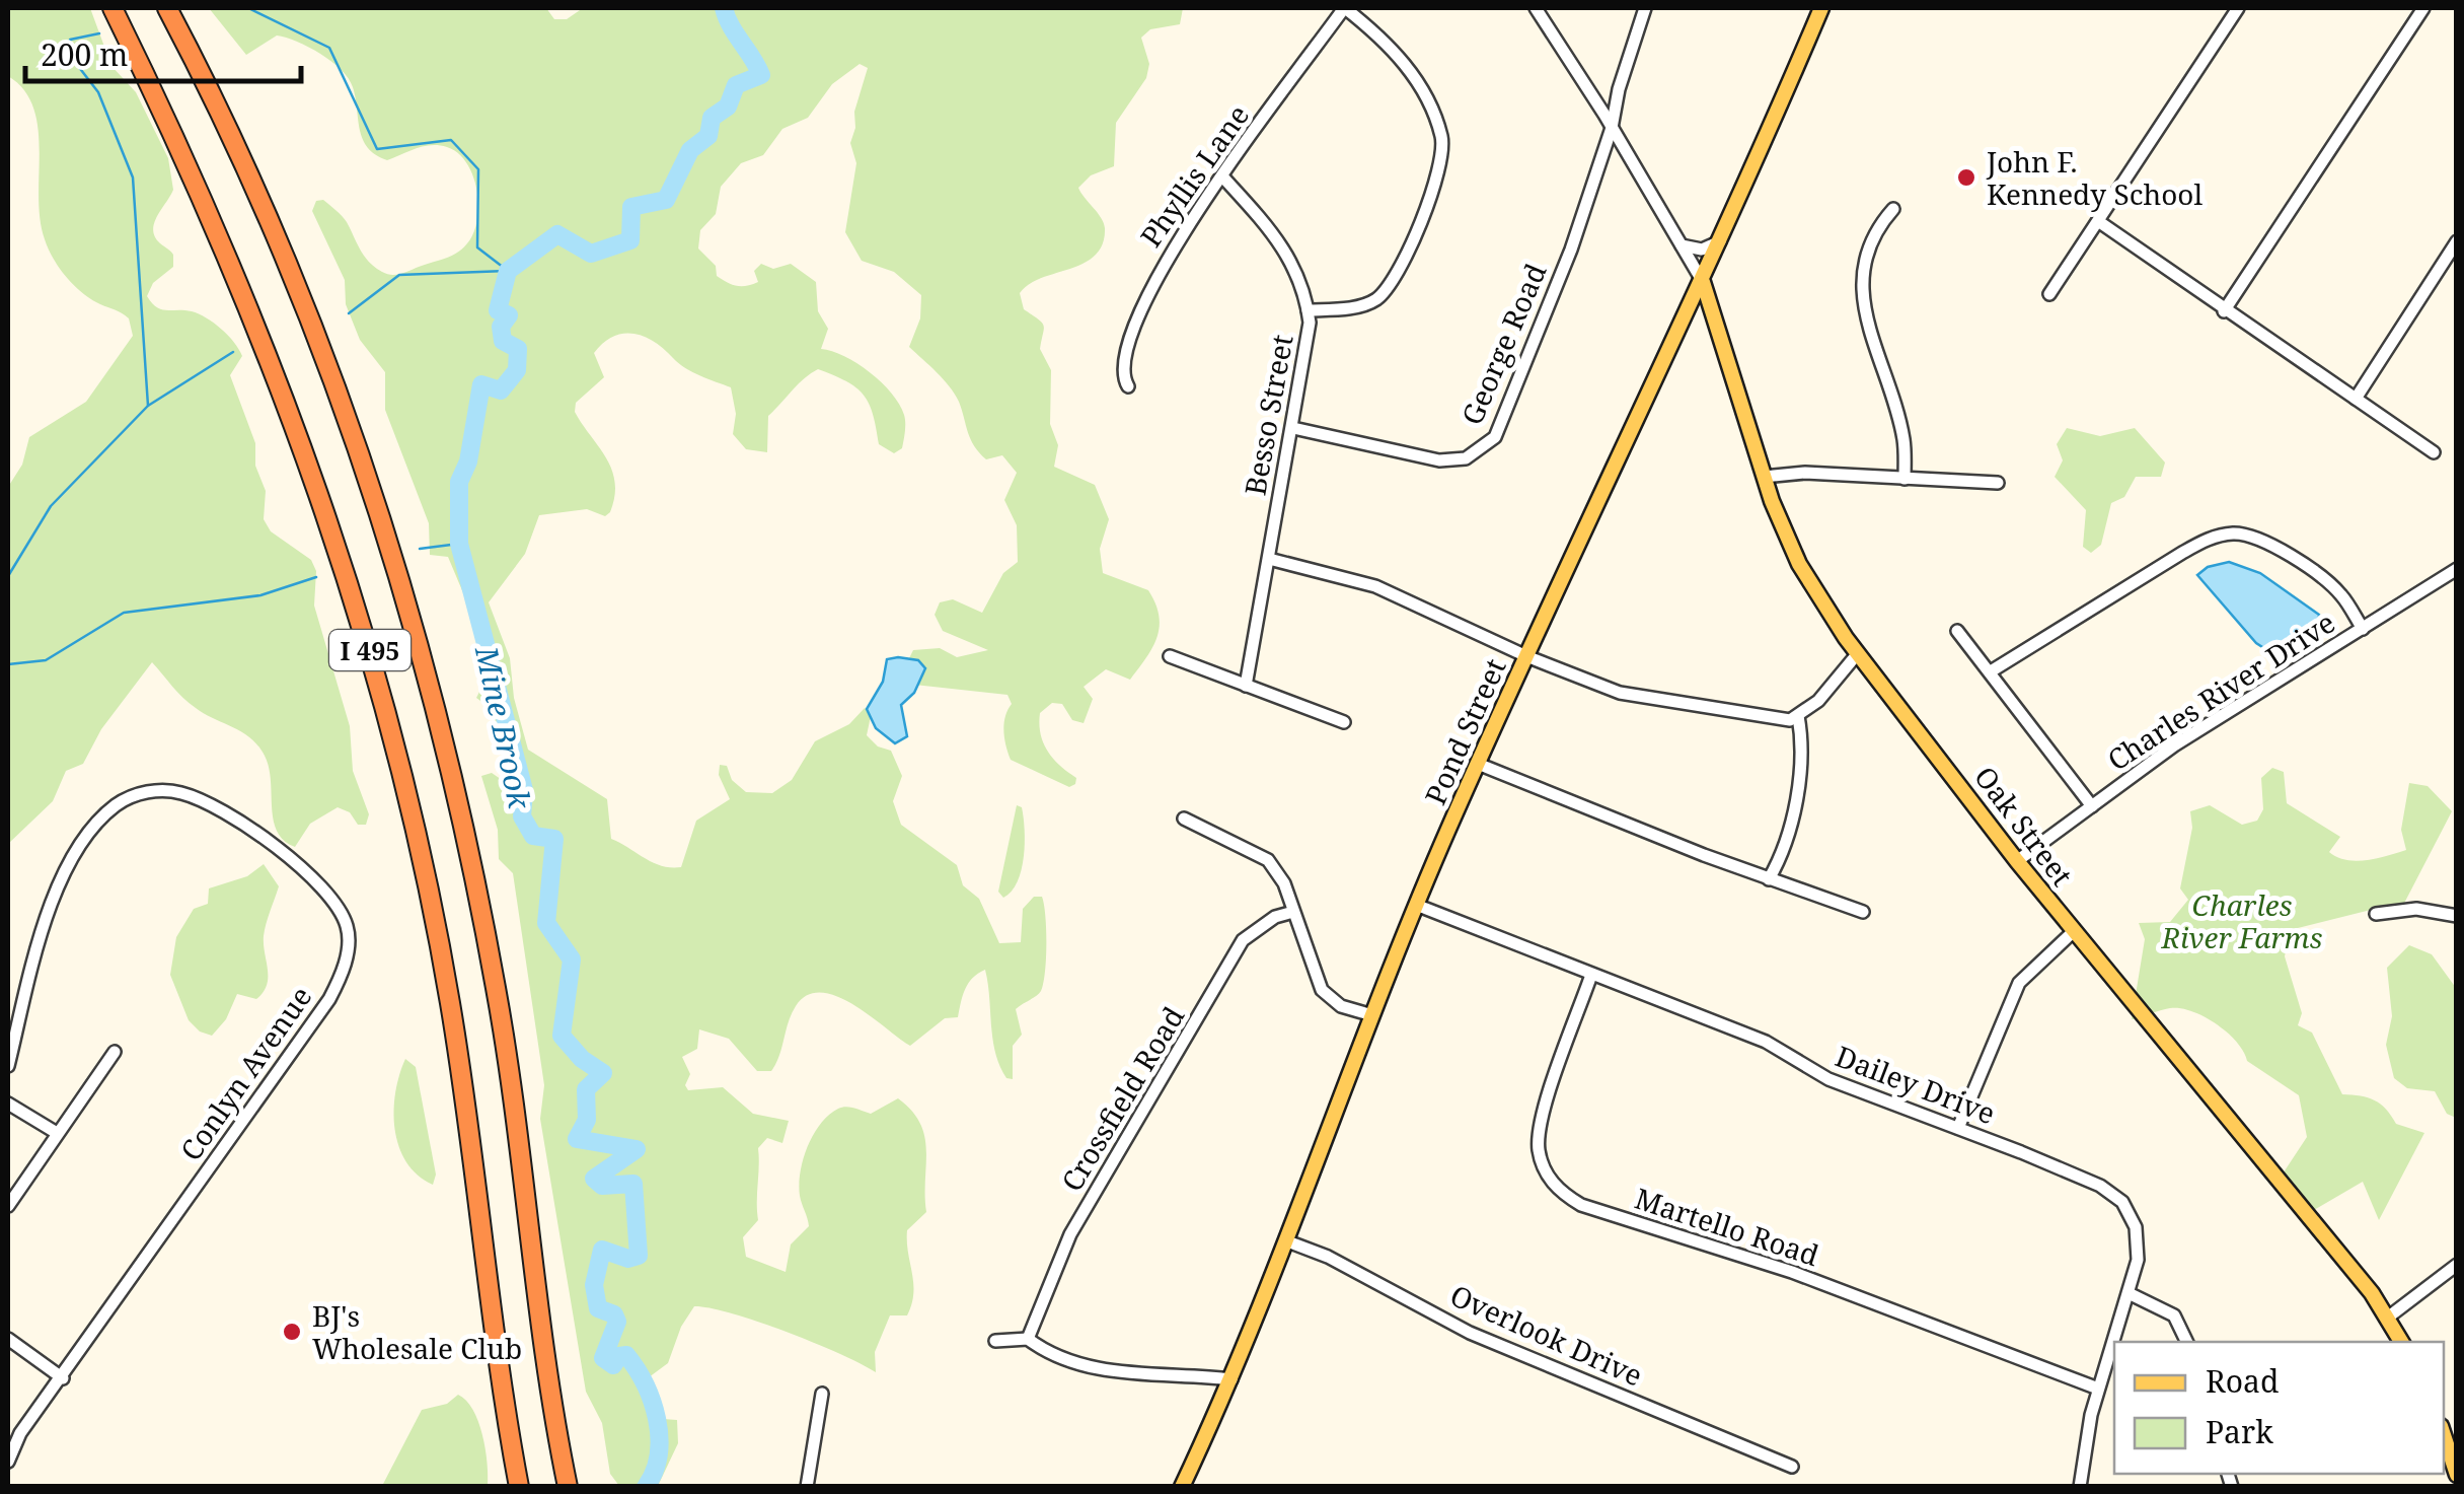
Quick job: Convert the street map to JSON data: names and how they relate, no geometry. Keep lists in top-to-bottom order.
{
  "streets": {
    "highway": ["I 495"],
    "main road": ["Pond Street", "Oak Street"],
    "street": [
      "Phyllis Lane",
      "George Road",
      "Besso Street",
      "Charles River Drive",
      "Conlyn Avenue",
      "Dailey Drive",
      "Crossfield Road",
      "Martello Road",
      "Overlook Drive"
    ]
  },
  "crossings": [
    ["Phyllis Lane", "Besso Street"],
    ["George Road", "Besso Street"],
    ["Charles River Drive", "Oak Street"],
    ["Pond Street", "Oak Street"],
    ["Pond Street", "Dailey Drive"],
    ["Pond Street", "Overlook Drive"],
    ["Dailey Drive", "Martello Road"]
  ],
  "water": ["Mine Brook"],
  "parks": ["Charles River Farms"],
  "places": ["John F. Kennedy School", "BJ's Wholesale Club"],
  "legend": ["Road", "Park"],
  "scale_bar": "200 m"
}
